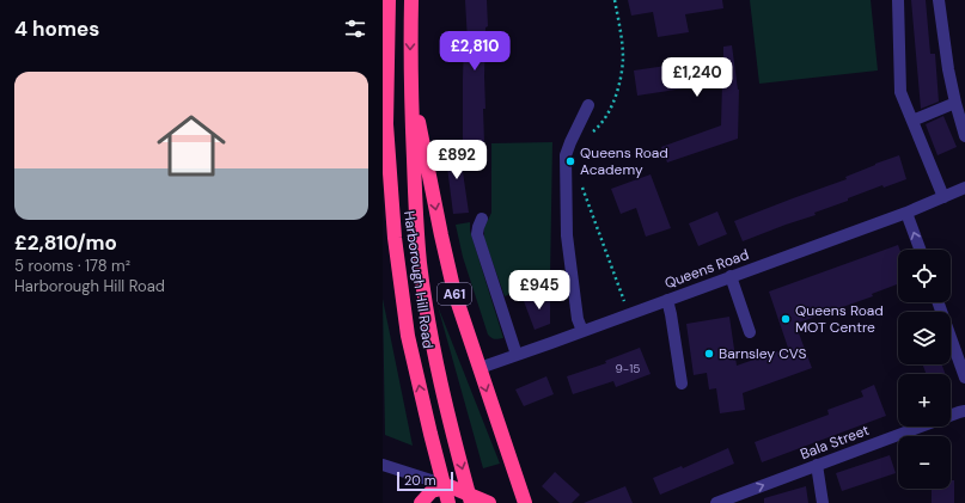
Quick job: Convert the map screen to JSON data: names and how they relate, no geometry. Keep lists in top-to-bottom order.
{
  "streets": {
    "highway": ["Harborough Hill Road", "A61"],
    "street": ["Queens Road", "Bala Street"]
  },
  "crossings": [
    ["Queens Road", "A61"],
    ["Harborough Hill Road", "A61"]
  ],
  "one_way": ["Bala Street"],
  "places": ["Queens Road Academy", "Queens Road MOT Centre", "Barnsley CVS"],
  "house_numbers": ["9-15"],
  "scale_bar": "20 m",
  "page": {
    "heading": "4 homes",
    "price": [
      "£2,810",
      "£1,240",
      "£892",
      "£945"
    ],
    "list": [
      {
        "name": "£2,810/mo",
        "note": "5 rooms · 178 m² · Harborough Hill Road"
      }
    ],
    "map_buttons": ["+", "−"],
    "scale": "20 m"
  }
}
